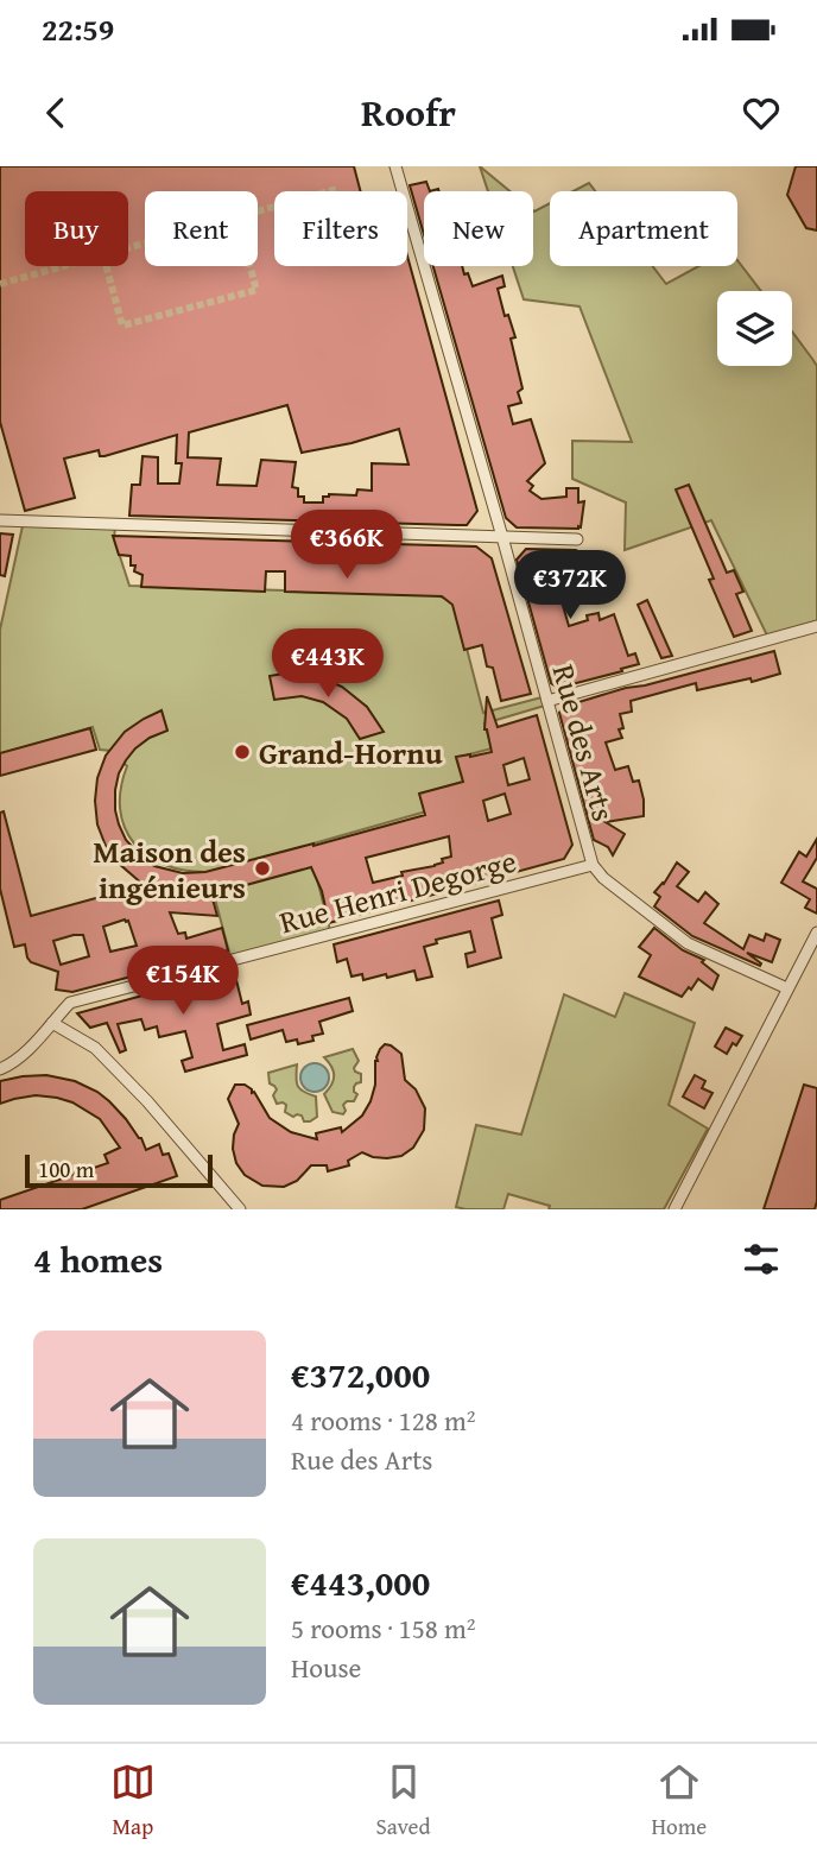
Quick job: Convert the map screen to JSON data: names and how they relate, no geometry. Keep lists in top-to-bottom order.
{
  "streets": {
    "street": ["Rue des Arts", "Rue Henri Degorge"]
  },
  "crossings": [
    ["Rue des Arts", "Rue Henri Degorge"]
  ],
  "places": ["Grand-Hornu", "Maison des ingénieurs"],
  "scale_bar": "100 m",
  "page": {
    "status": "22:59",
    "header": "Roofr",
    "chip": [
      "Buy",
      "Rent",
      "Filters",
      "New",
      "Apartment"
    ],
    "price": [
      "€366K",
      "€372K",
      "€443K",
      "€154K"
    ],
    "scale": "100 m",
    "heading": "4 homes",
    "list": [
      {
        "name": "€372,000",
        "note": "4 rooms · 128 m² · Rue des Arts"
      },
      {
        "name": "€443,000",
        "note": "5 rooms · 158 m² · House"
      }
    ],
    "tabs": ["Map", "Saved", "Home"]
  }
}
